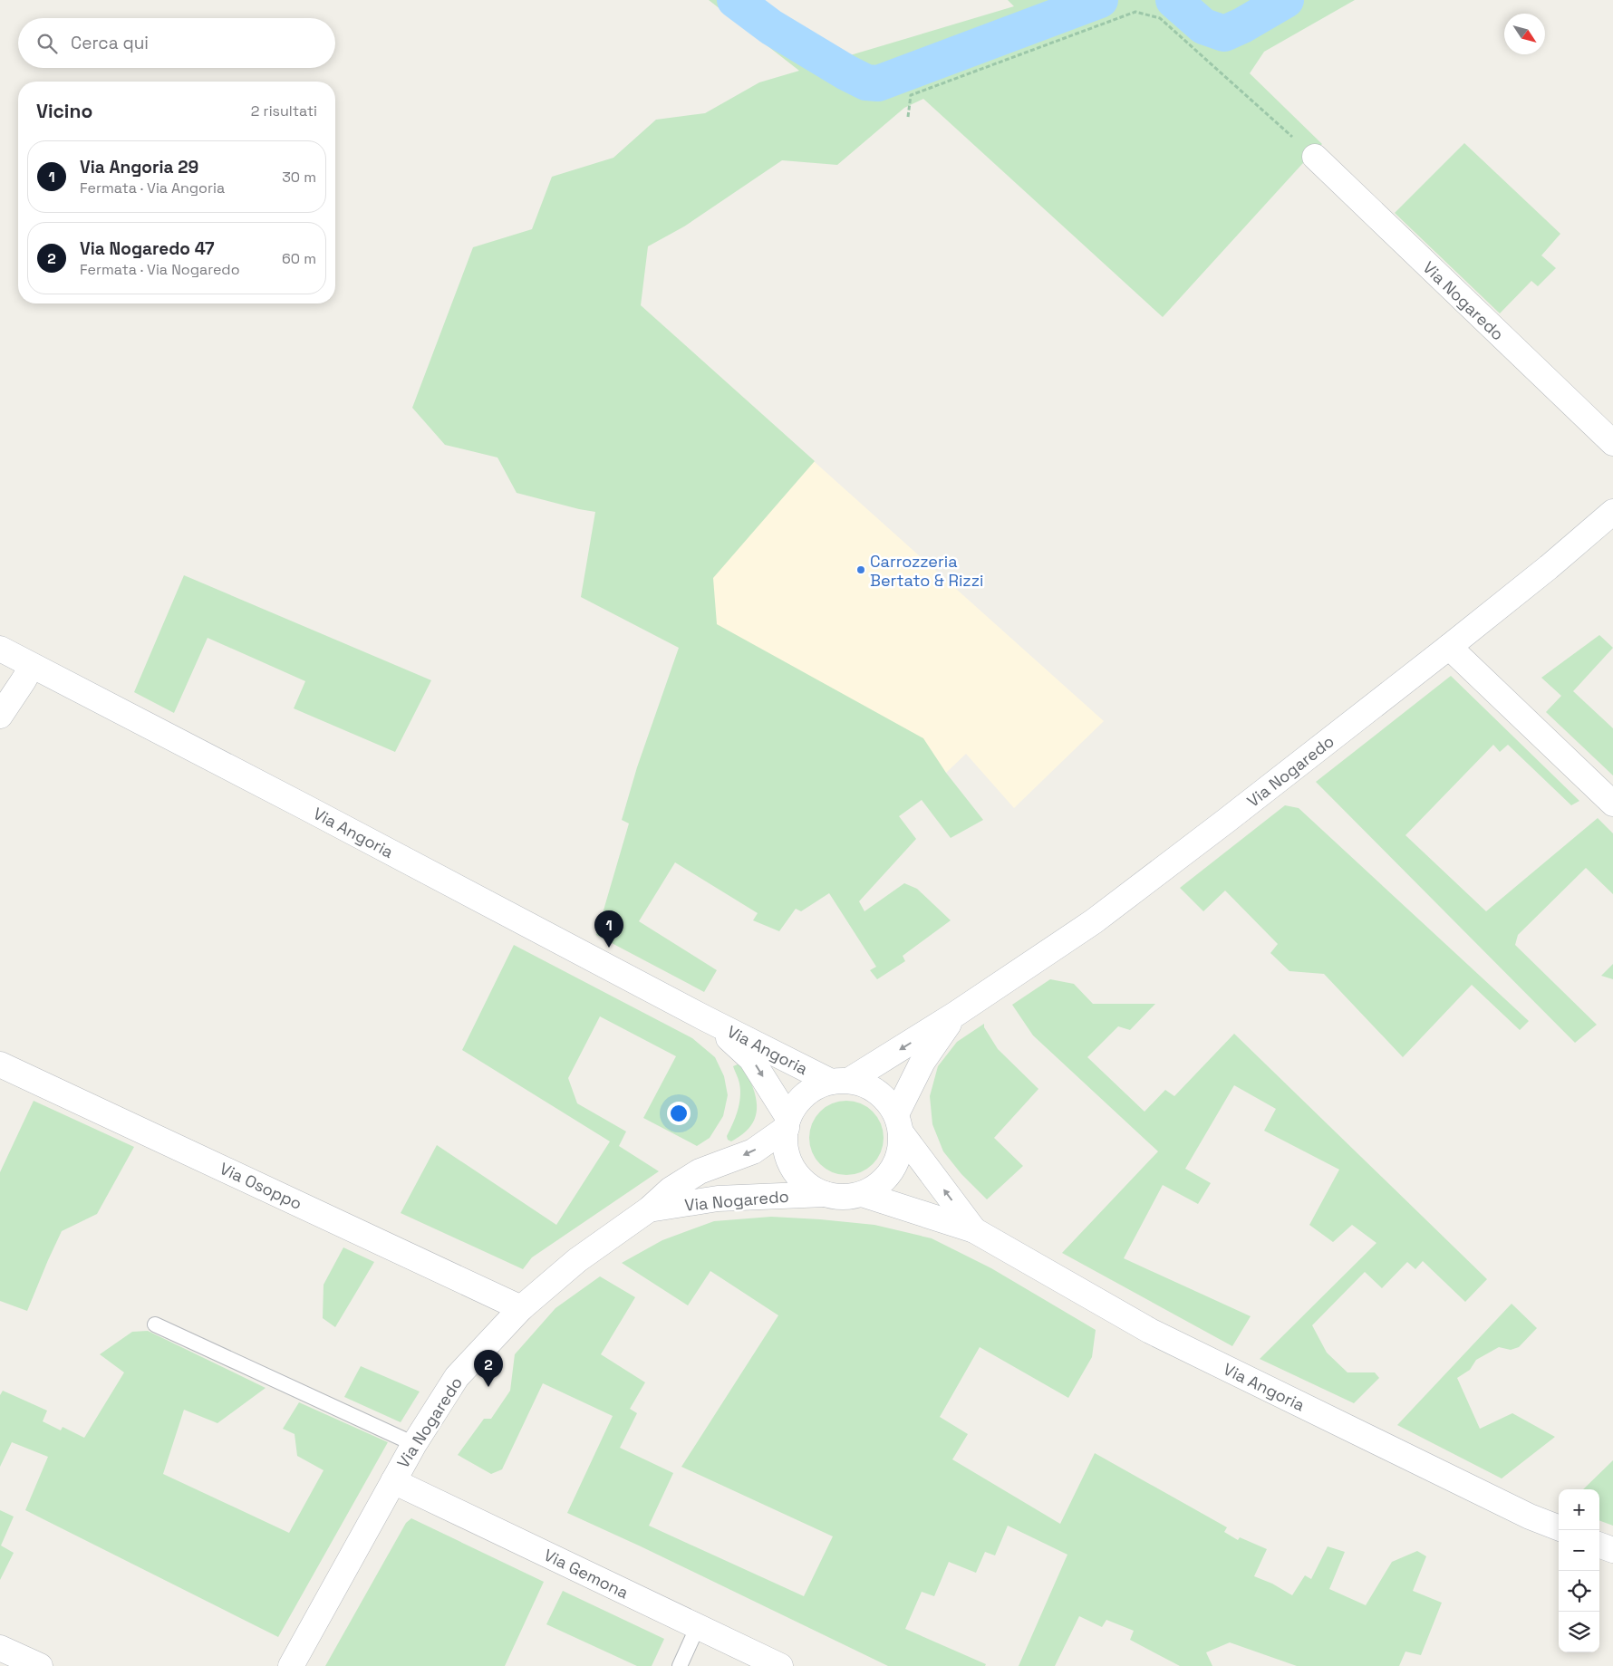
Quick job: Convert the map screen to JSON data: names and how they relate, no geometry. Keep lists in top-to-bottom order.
{
  "streets": {
    "street": [
      "Via Nogaredo",
      "Via Angoria",
      "Via Osoppo",
      "Via Gemona"
    ]
  },
  "crossings": [
    ["Via Nogaredo", "Via Angoria"],
    ["Via Nogaredo", "Via Osoppo"],
    ["Via Nogaredo", "Via Gemona"]
  ],
  "places": ["Carrozzeria Bertato & Rizzi"],
  "north": "bottom right",
  "page": {
    "search": "Cerca qui",
    "heading": ["Vicino", "2 risultati"],
    "list": [
      {
        "mark": "1",
        "name": "Via Angoria 29",
        "note": "Fermata · Via Angoria",
        "value": "30 m"
      },
      {
        "mark": "2",
        "name": "Via Nogaredo 47",
        "note": "Fermata · Via Nogaredo",
        "value": "60 m"
      }
    ],
    "pins": ["1", "2"],
    "map_buttons": ["+", "−"]
  }
}
